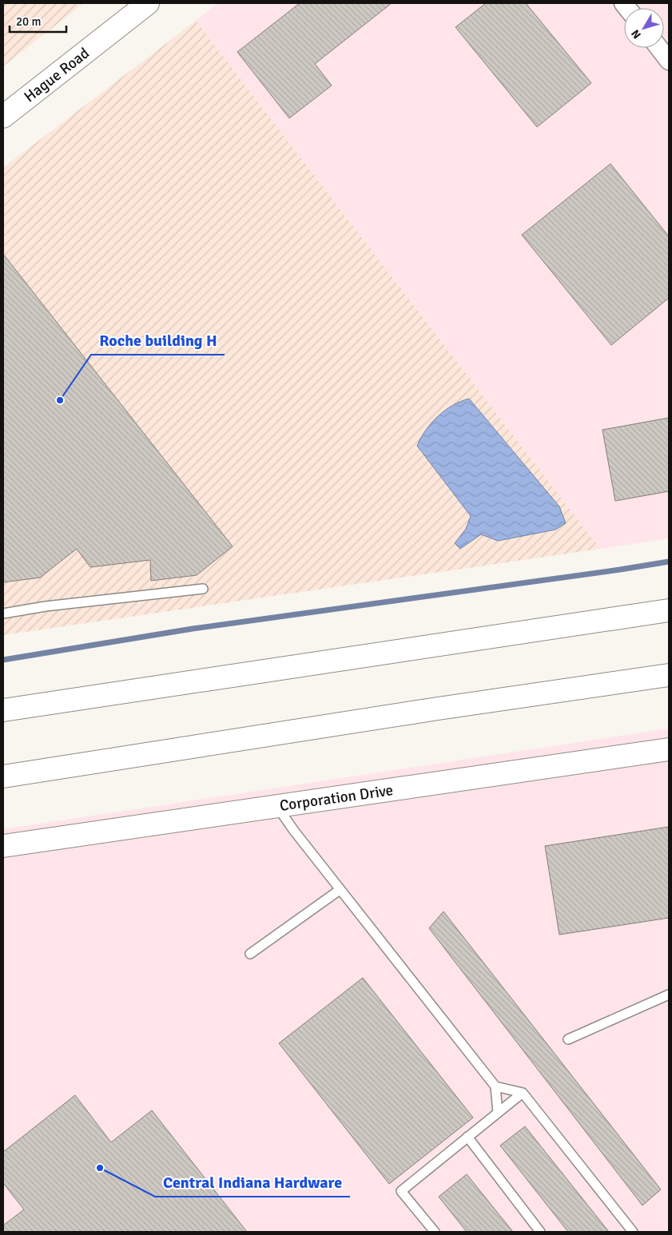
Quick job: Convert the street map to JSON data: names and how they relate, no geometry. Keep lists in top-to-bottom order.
{
  "streets": {
    "main road": ["Hague Road", "Corporation Drive"]
  },
  "places": ["Roche building H", "Central Indiana Hardware"],
  "scale_bar": "20 m",
  "north": "bottom left"
}
